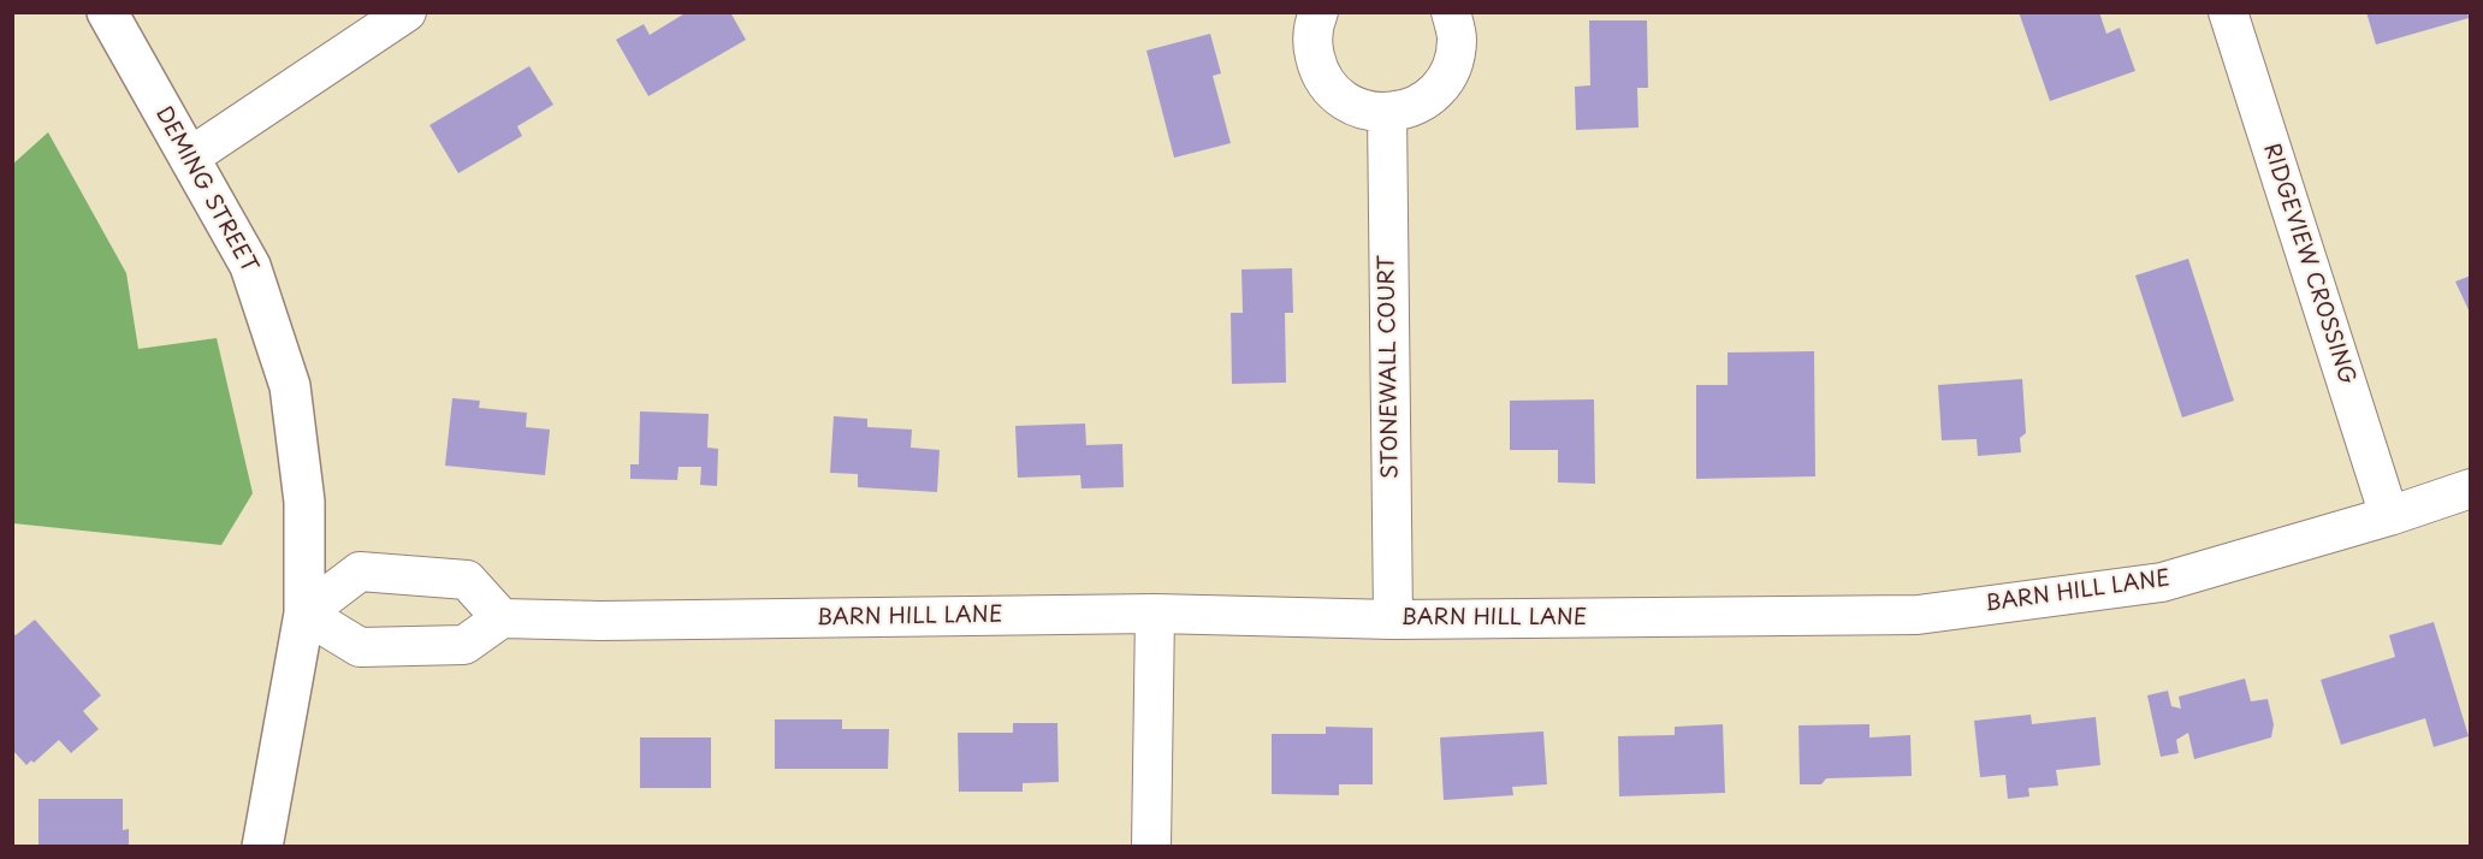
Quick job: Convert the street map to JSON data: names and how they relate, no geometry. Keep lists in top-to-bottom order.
{
  "streets": {
    "street": [
      "DEMING STREET",
      "RIDGEVIEW CROSSING",
      "STONEWALL COURT",
      "BARN HILL LANE"
    ]
  },
  "crossings": [
    ["RIDGEVIEW CROSSING", "BARN HILL LANE"],
    ["STONEWALL COURT", "BARN HILL LANE"]
  ]
}
